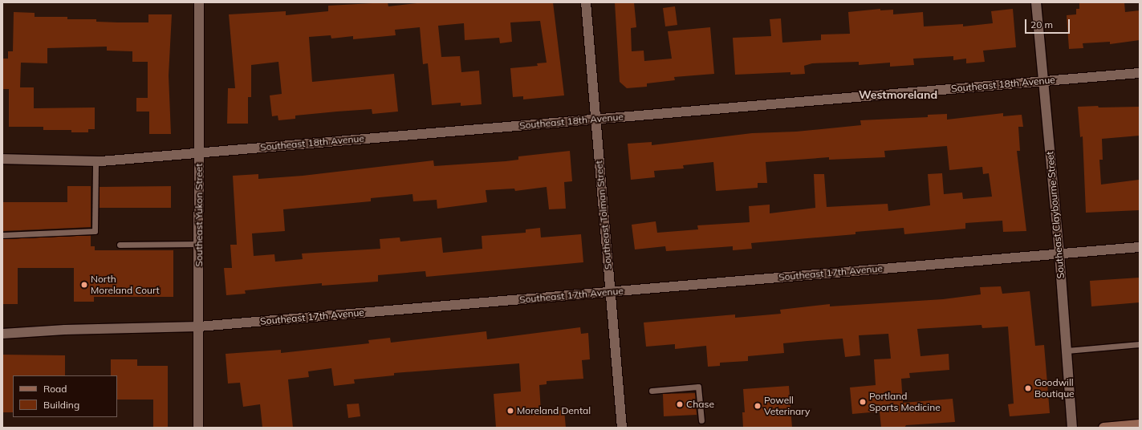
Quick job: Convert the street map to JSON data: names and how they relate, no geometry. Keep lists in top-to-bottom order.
{
  "streets": {
    "street": [
      "Southeast 18th Avenue",
      "Southeast Yukon Street",
      "Southeast Tolman Street",
      "Southeast Claybourne Street",
      "Southeast 17th Avenue"
    ]
  },
  "crossings": [
    ["Southeast 18th Avenue", "Southeast Yukon Street"],
    ["Southeast 18th Avenue", "Southeast Tolman Street"],
    ["Southeast 18th Avenue", "Southeast Claybourne Street"],
    ["Southeast Yukon Street", "Southeast 17th Avenue"],
    ["Southeast Tolman Street", "Southeast 17th Avenue"],
    ["Southeast Claybourne Street", "Southeast 17th Avenue"]
  ],
  "districts": ["Westmoreland"],
  "places": [
    "North Moreland Court",
    "Goodwill Boutique",
    "Portland Sports Medicine",
    "Chase",
    "Powell Veterinary",
    "Moreland Dental"
  ],
  "legend": ["Road", "Building"],
  "scale_bar": "20 m"
}
